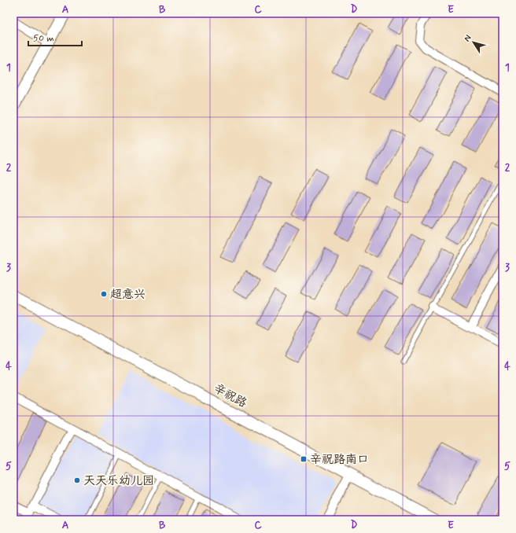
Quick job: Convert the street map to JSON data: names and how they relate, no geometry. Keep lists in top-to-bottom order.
{
  "streets": {
    "main road": ["辛祝路"]
  },
  "places": {
    "other": ["超意兴", "天天乐幼儿园"],
    "transit": ["辛祝路南口"]
  },
  "scale_bar": "50 m",
  "north": "top left",
  "grid": {
    "columns": [
      "A",
      "B",
      "C",
      "D",
      "E"
    ],
    "rows": [
      "1",
      "2",
      "3",
      "4",
      "5"
    ]
  }
}
